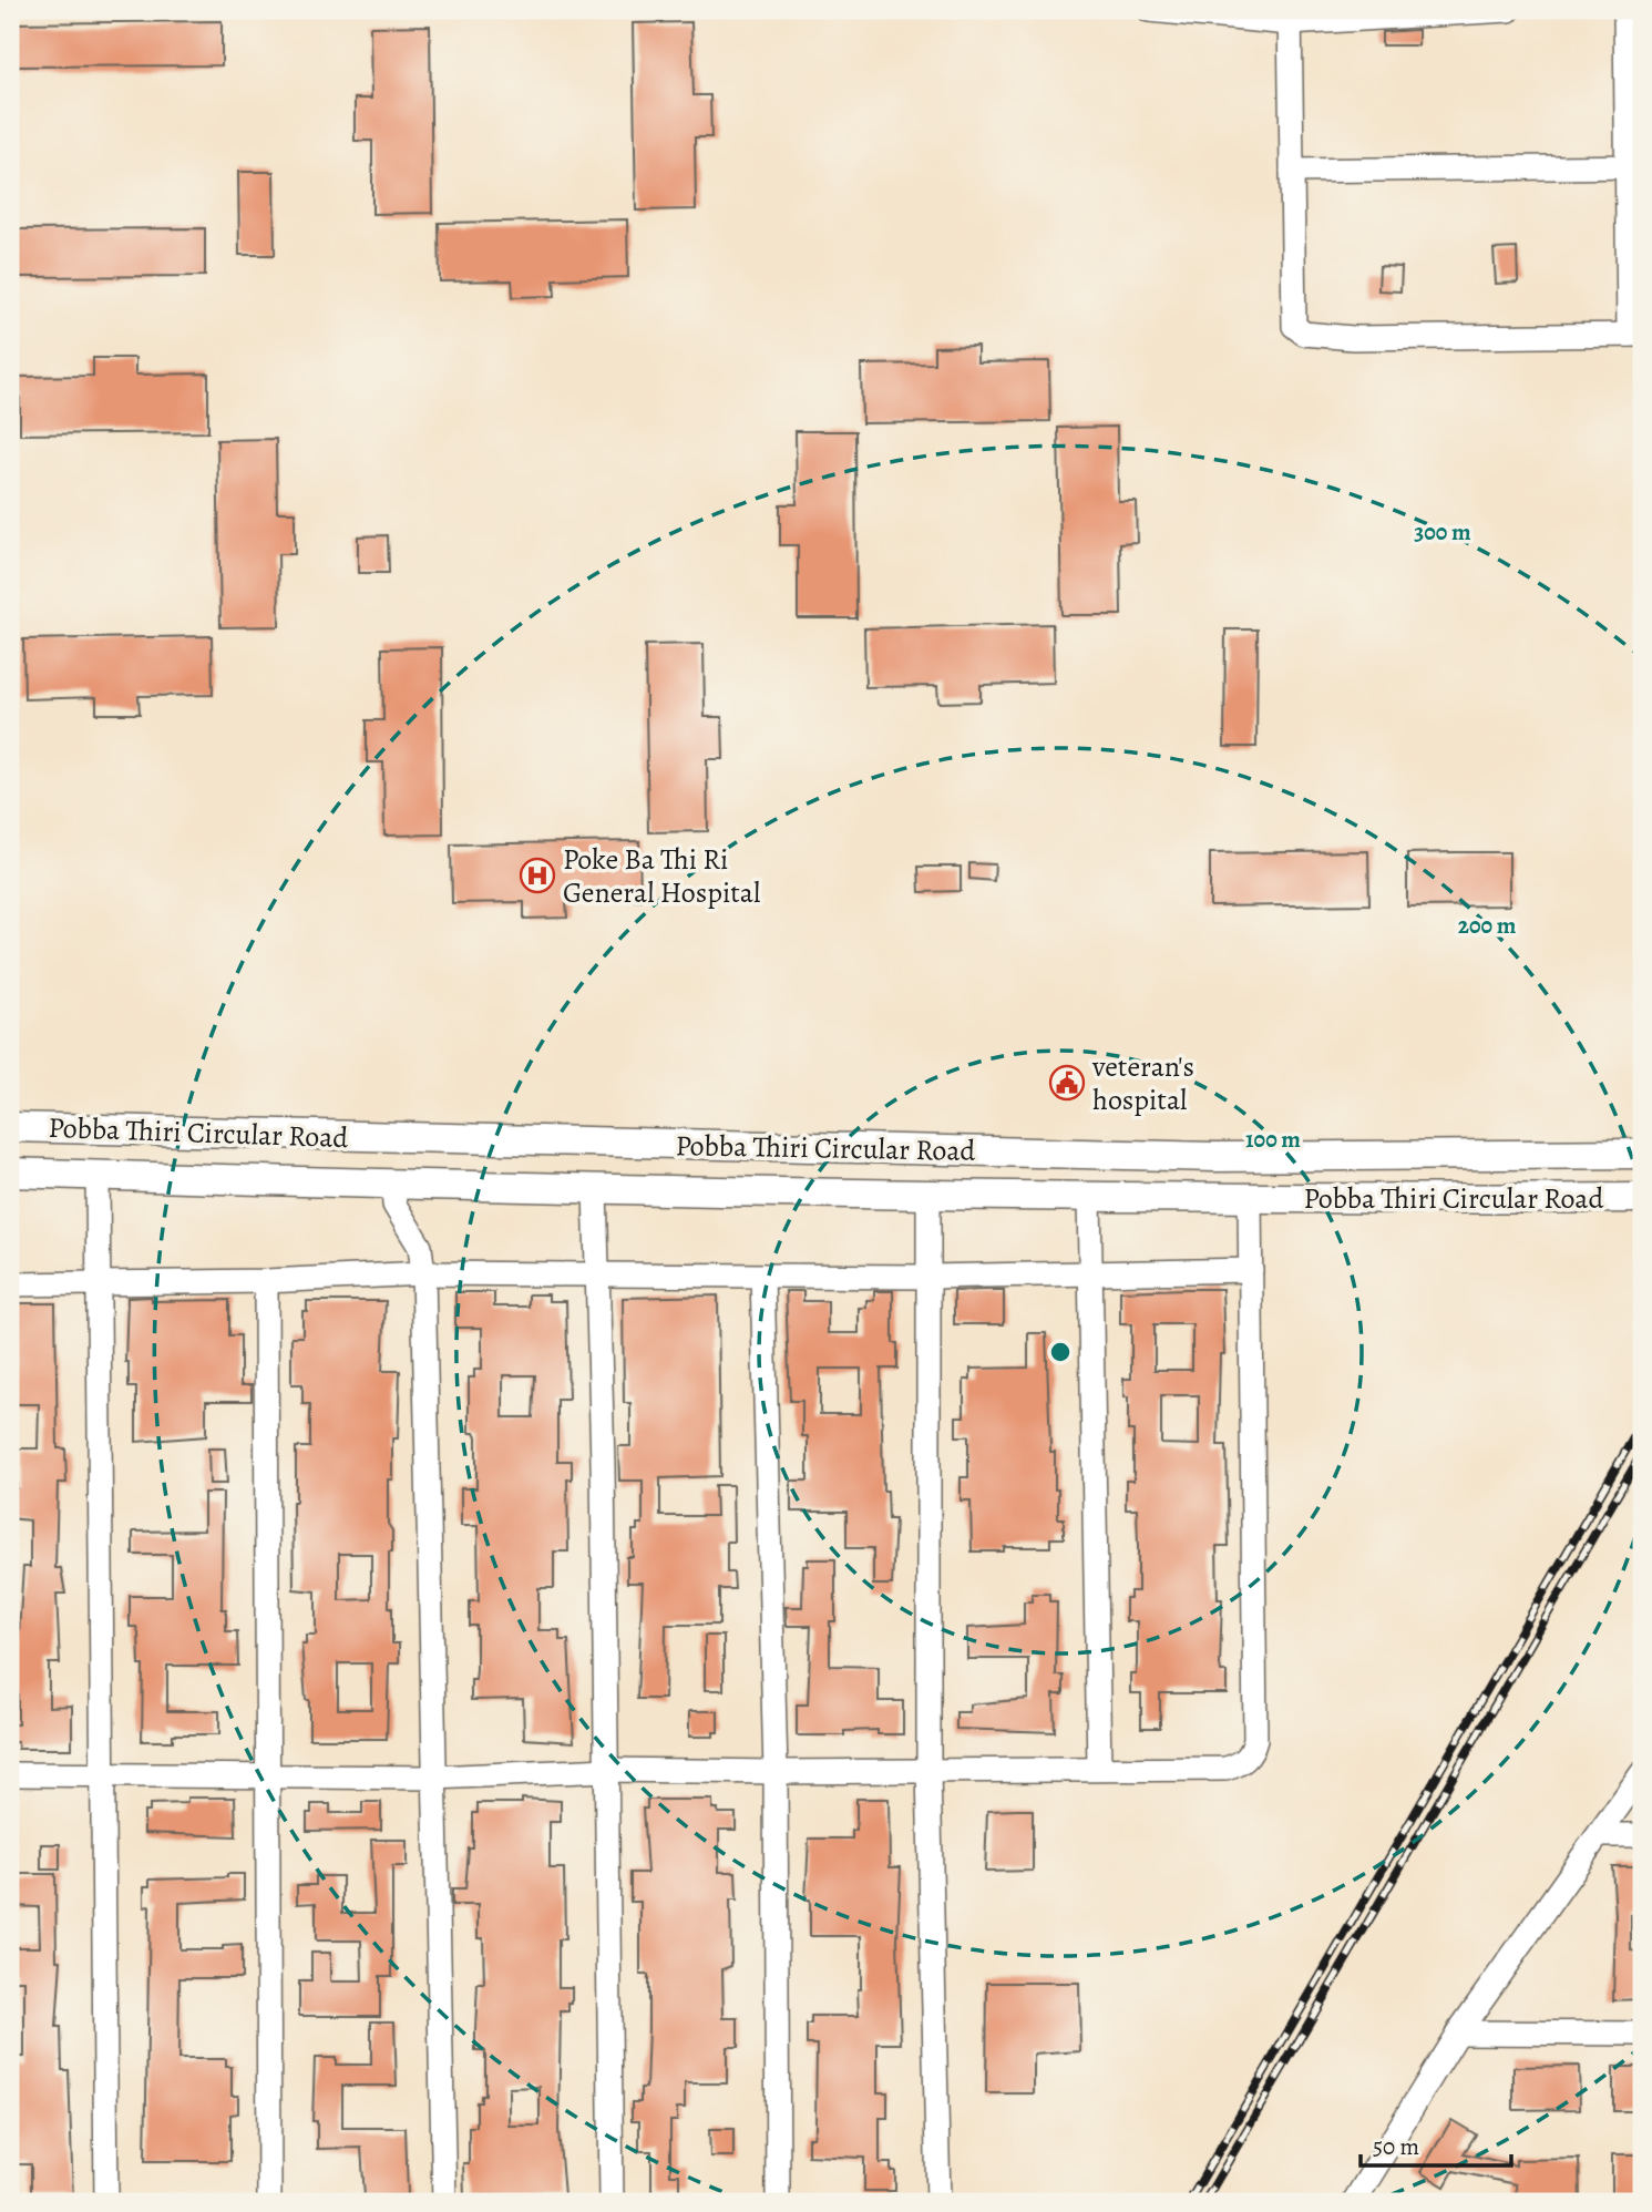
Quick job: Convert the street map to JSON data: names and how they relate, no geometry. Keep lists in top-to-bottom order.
{
  "streets": {
    "main road": ["Pobba Thiri Circular Road"]
  },
  "places": {
    "hospital": ["Poke Ba Thi Ri General Hospital"],
    "public building": ["veteran's hospital"]
  },
  "scale_bar": "50 m",
  "rings": ["300 m", "200 m", "100 m"]
}
